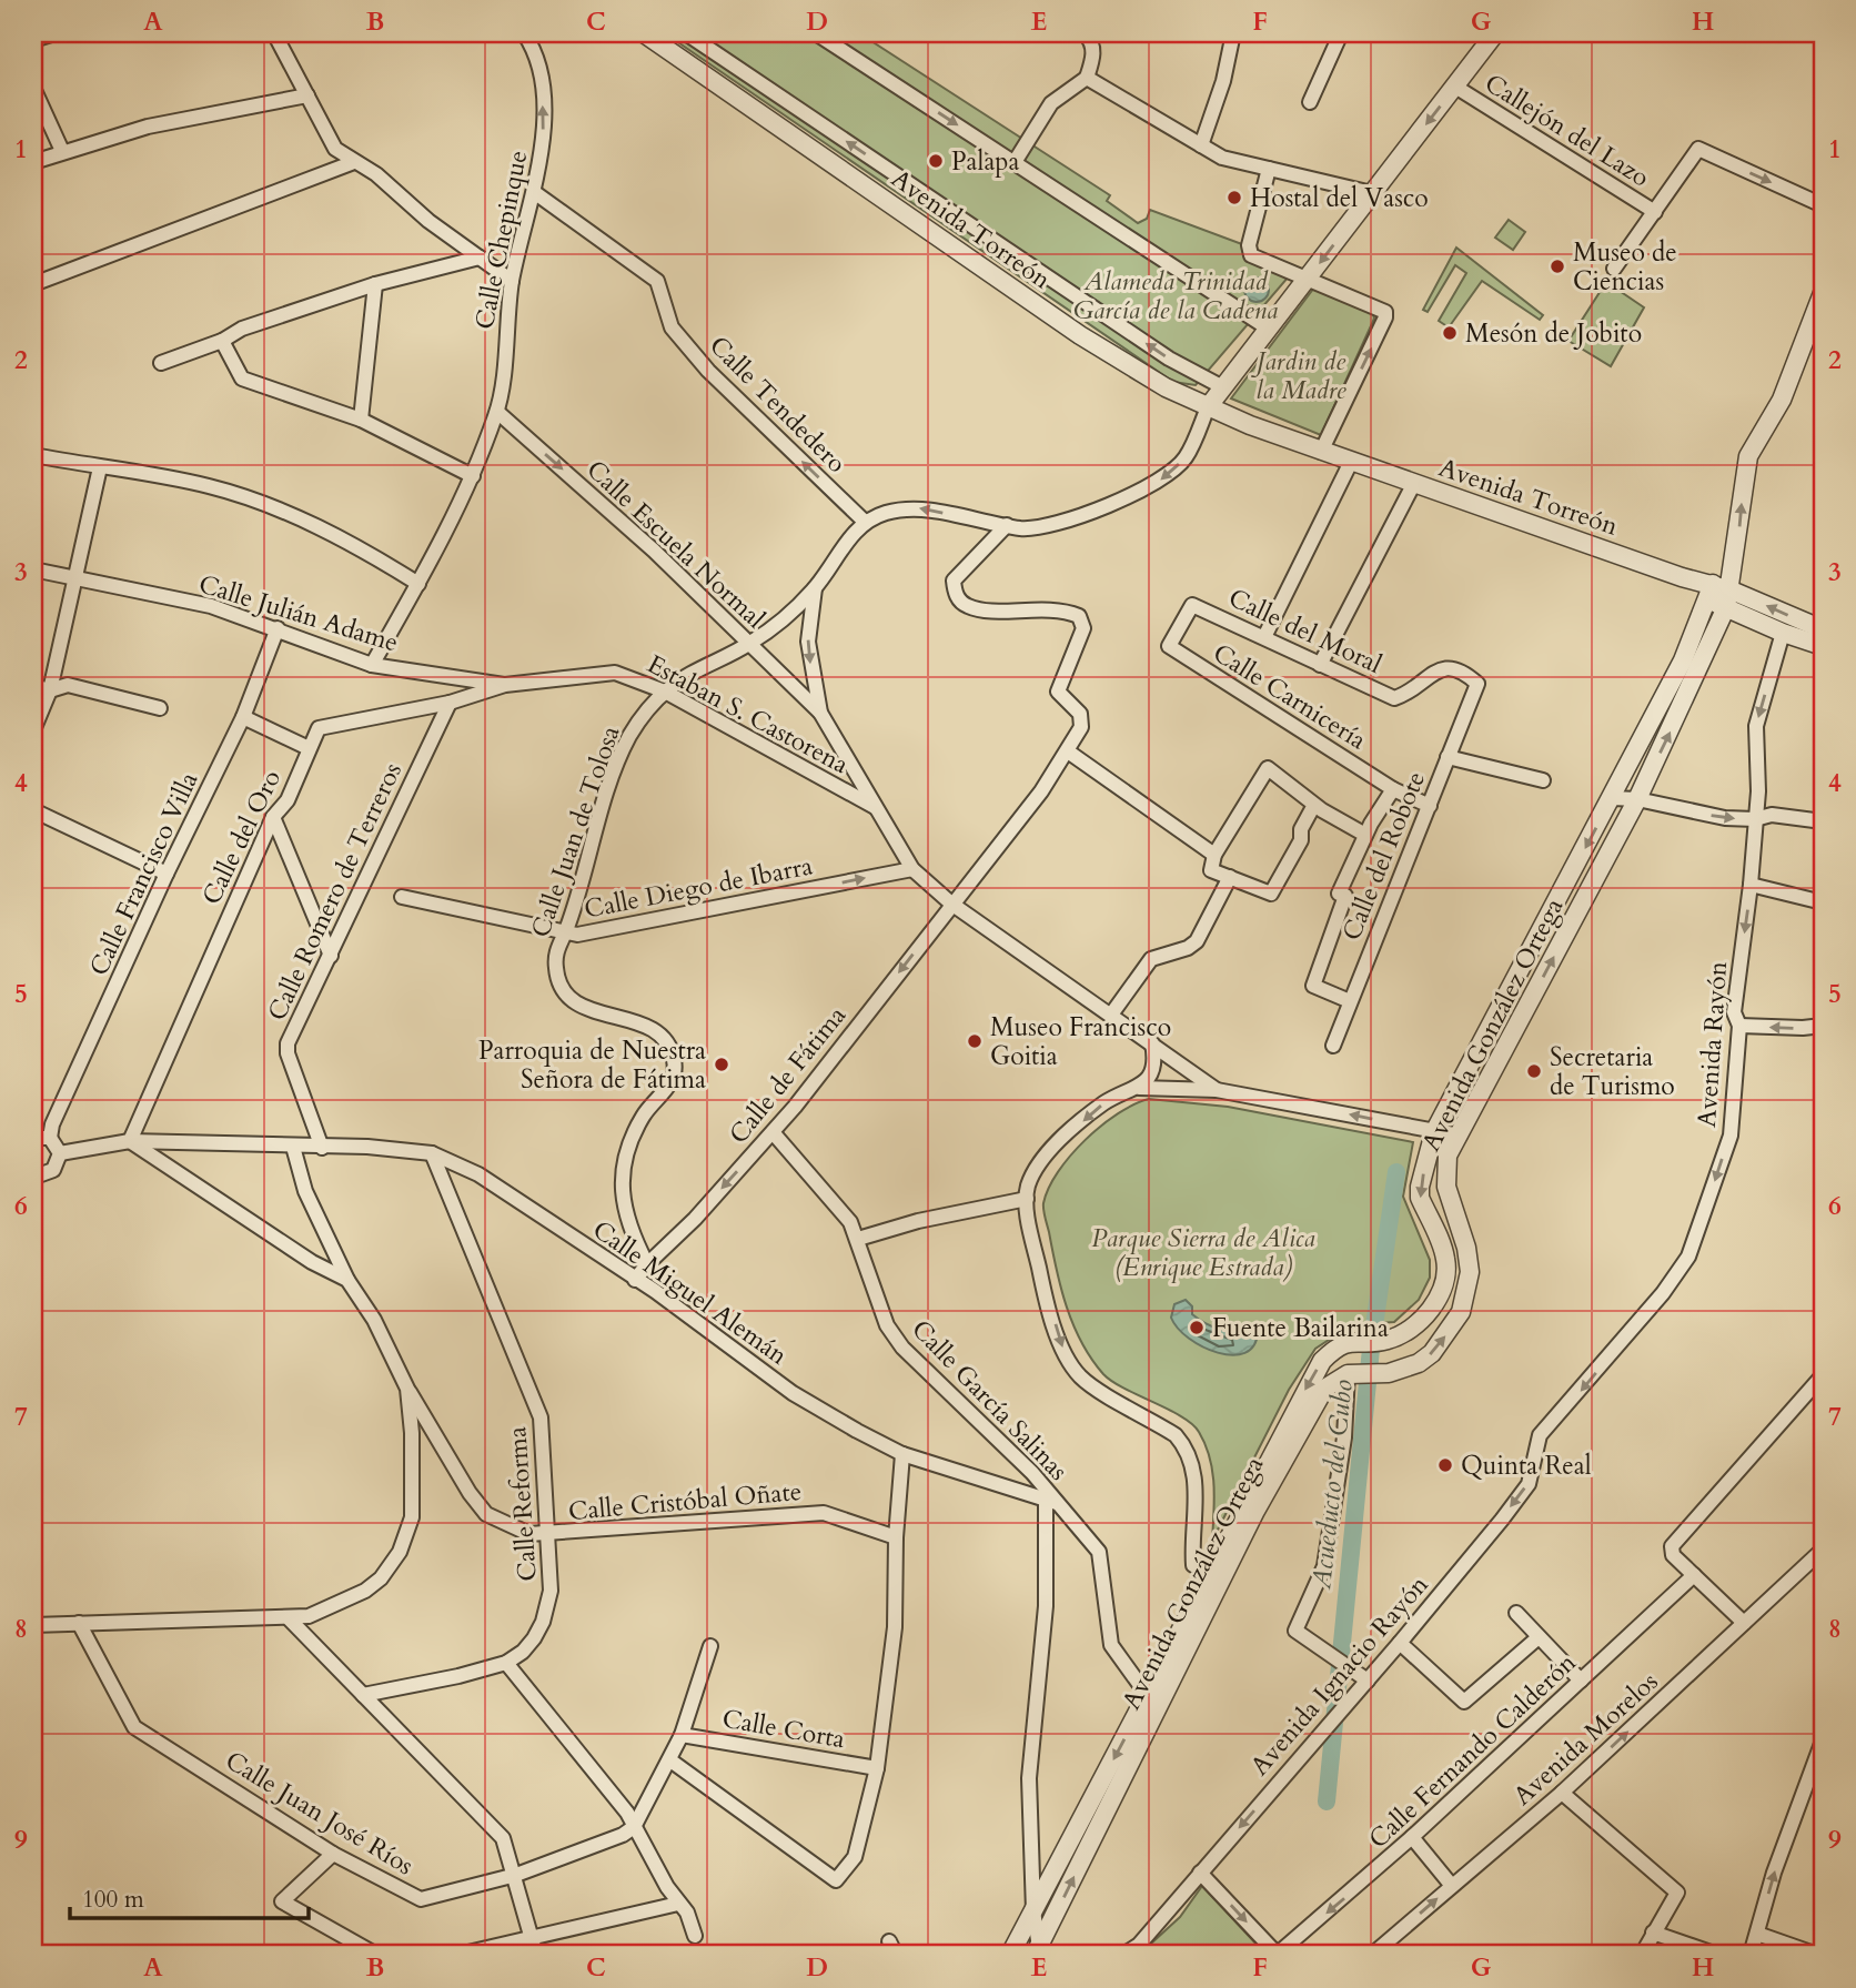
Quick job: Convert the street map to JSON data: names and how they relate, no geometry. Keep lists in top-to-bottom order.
{
  "streets": {
    "street": [
      "Callejón del Lazo",
      "Avenida Torreón",
      "Calle Chepinque",
      "Calle Tendedero",
      "Calle Escuela Normal",
      "Calle Julián Adame",
      "Calle del Moral",
      "Calle Carnicería",
      "Estaban S. Castorena",
      "Calle Juan de Tolosa",
      "Calle del Oro",
      "Calle del Robote",
      "Calle Francisco Villa",
      "Calle Diego de Ibarra",
      "Calle Romero de Terreros",
      "Avenida González Ortega",
      "Avenida Rayón",
      "Calle de Fátima",
      "Calle Miguel Alemán",
      "Calle García Salinas",
      "Calle Cristóbal Oñate",
      "Calle Reforma",
      "Avenida Ignacio Rayón",
      "Calle Corta",
      "Avenida Morelos",
      "Calle Fernando Calderón",
      "Calle Juan José Ríos"
    ]
  },
  "crossings": [
    ["Avenida Torreón", "Avenida González Ortega"],
    ["Calle Chepinque", "Calle Tendedero"],
    ["Calle Chepinque", "Calle Escuela Normal"],
    ["Calle Escuela Normal", "Calle Juan de Tolosa"],
    ["Calle Julián Adame", "Estaban S. Castorena"],
    ["Calle Julián Adame", "Calle del Oro"],
    ["Calle Julián Adame", "Calle Francisco Villa"],
    ["Calle del Moral", "Calle Carnicería"],
    ["Calle del Moral", "Calle del Robote"],
    ["Calle Carnicería", "Calle del Robote"],
    ["Estaban S. Castorena", "Calle Juan de Tolosa"],
    ["Estaban S. Castorena", "Calle del Oro"],
    ["Calle Juan de Tolosa", "Calle Diego de Ibarra"],
    ["Calle Juan de Tolosa", "Calle de Fátima"],
    ["Calle del Oro", "Calle Romero de Terreros"],
    ["Calle del Oro", "Calle Miguel Alemán"],
    ["Calle Romero de Terreros", "Calle Miguel Alemán"],
    ["Avenida Rayón", "Avenida Ignacio Rayón"],
    ["Calle de Fátima", "Calle García Salinas"],
    ["Calle Miguel Alemán", "Calle García Salinas"],
    ["Calle Miguel Alemán", "Calle Cristóbal Oñate"],
    ["Calle Miguel Alemán", "Calle Reforma"],
    ["Calle Cristóbal Oñate", "Calle Reforma"]
  ],
  "one_way": [
    "Calle Chepinque",
    "Calle Tendedero",
    "Calle Escuela Normal",
    "Calle Diego de Ibarra",
    "Avenida Rayón",
    "Calle de Fátima",
    "Avenida Ignacio Rayón",
    "Avenida Morelos"
  ],
  "water": ["Acueducto del Cubo"],
  "parks": ["Alameda Trinidad García de la Cadena", "Jardin de la Madre", "Parque Sierra de Alica (Enrique Estrada)"],
  "places": [
    "Palapa",
    "Hostal del Vasco",
    "Museo de Ciencias",
    "Mesón de Jobito",
    "Museo Francisco Goitia",
    "Parroquia de Nuestra Señora de Fátima",
    "Secretaria de Turismo",
    "Fuente Bailarina",
    "Quinta Real"
  ],
  "scale_bar": "100 m",
  "grid": {
    "columns": [
      "A",
      "B",
      "C",
      "D",
      "E",
      "F",
      "G",
      "H"
    ],
    "rows": [
      "1",
      "2",
      "3",
      "4",
      "5",
      "6",
      "7",
      "8",
      "9"
    ]
  }
}
